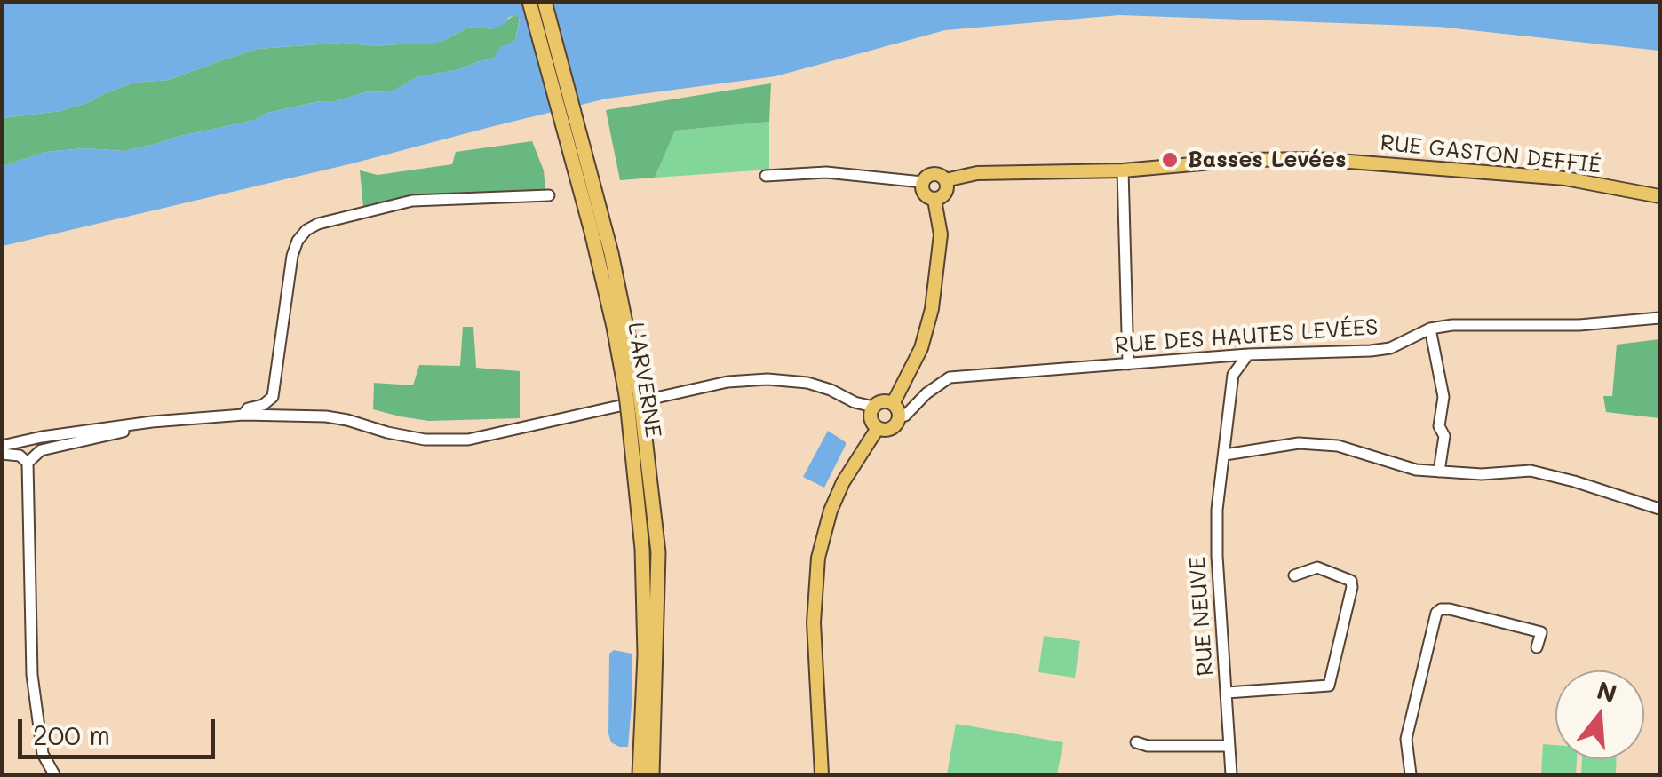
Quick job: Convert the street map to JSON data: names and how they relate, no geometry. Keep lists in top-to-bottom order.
{
  "streets": {
    "highway": ["L'ARVERNE"],
    "main road": ["RUE GASTON DEFFIÉ"],
    "street": ["RUE DES HAUTES LEVÉES", "RUE NEUVE"]
  },
  "places": ["Basses Levées"],
  "scale_bar": "200 m",
  "north": "top"
}
